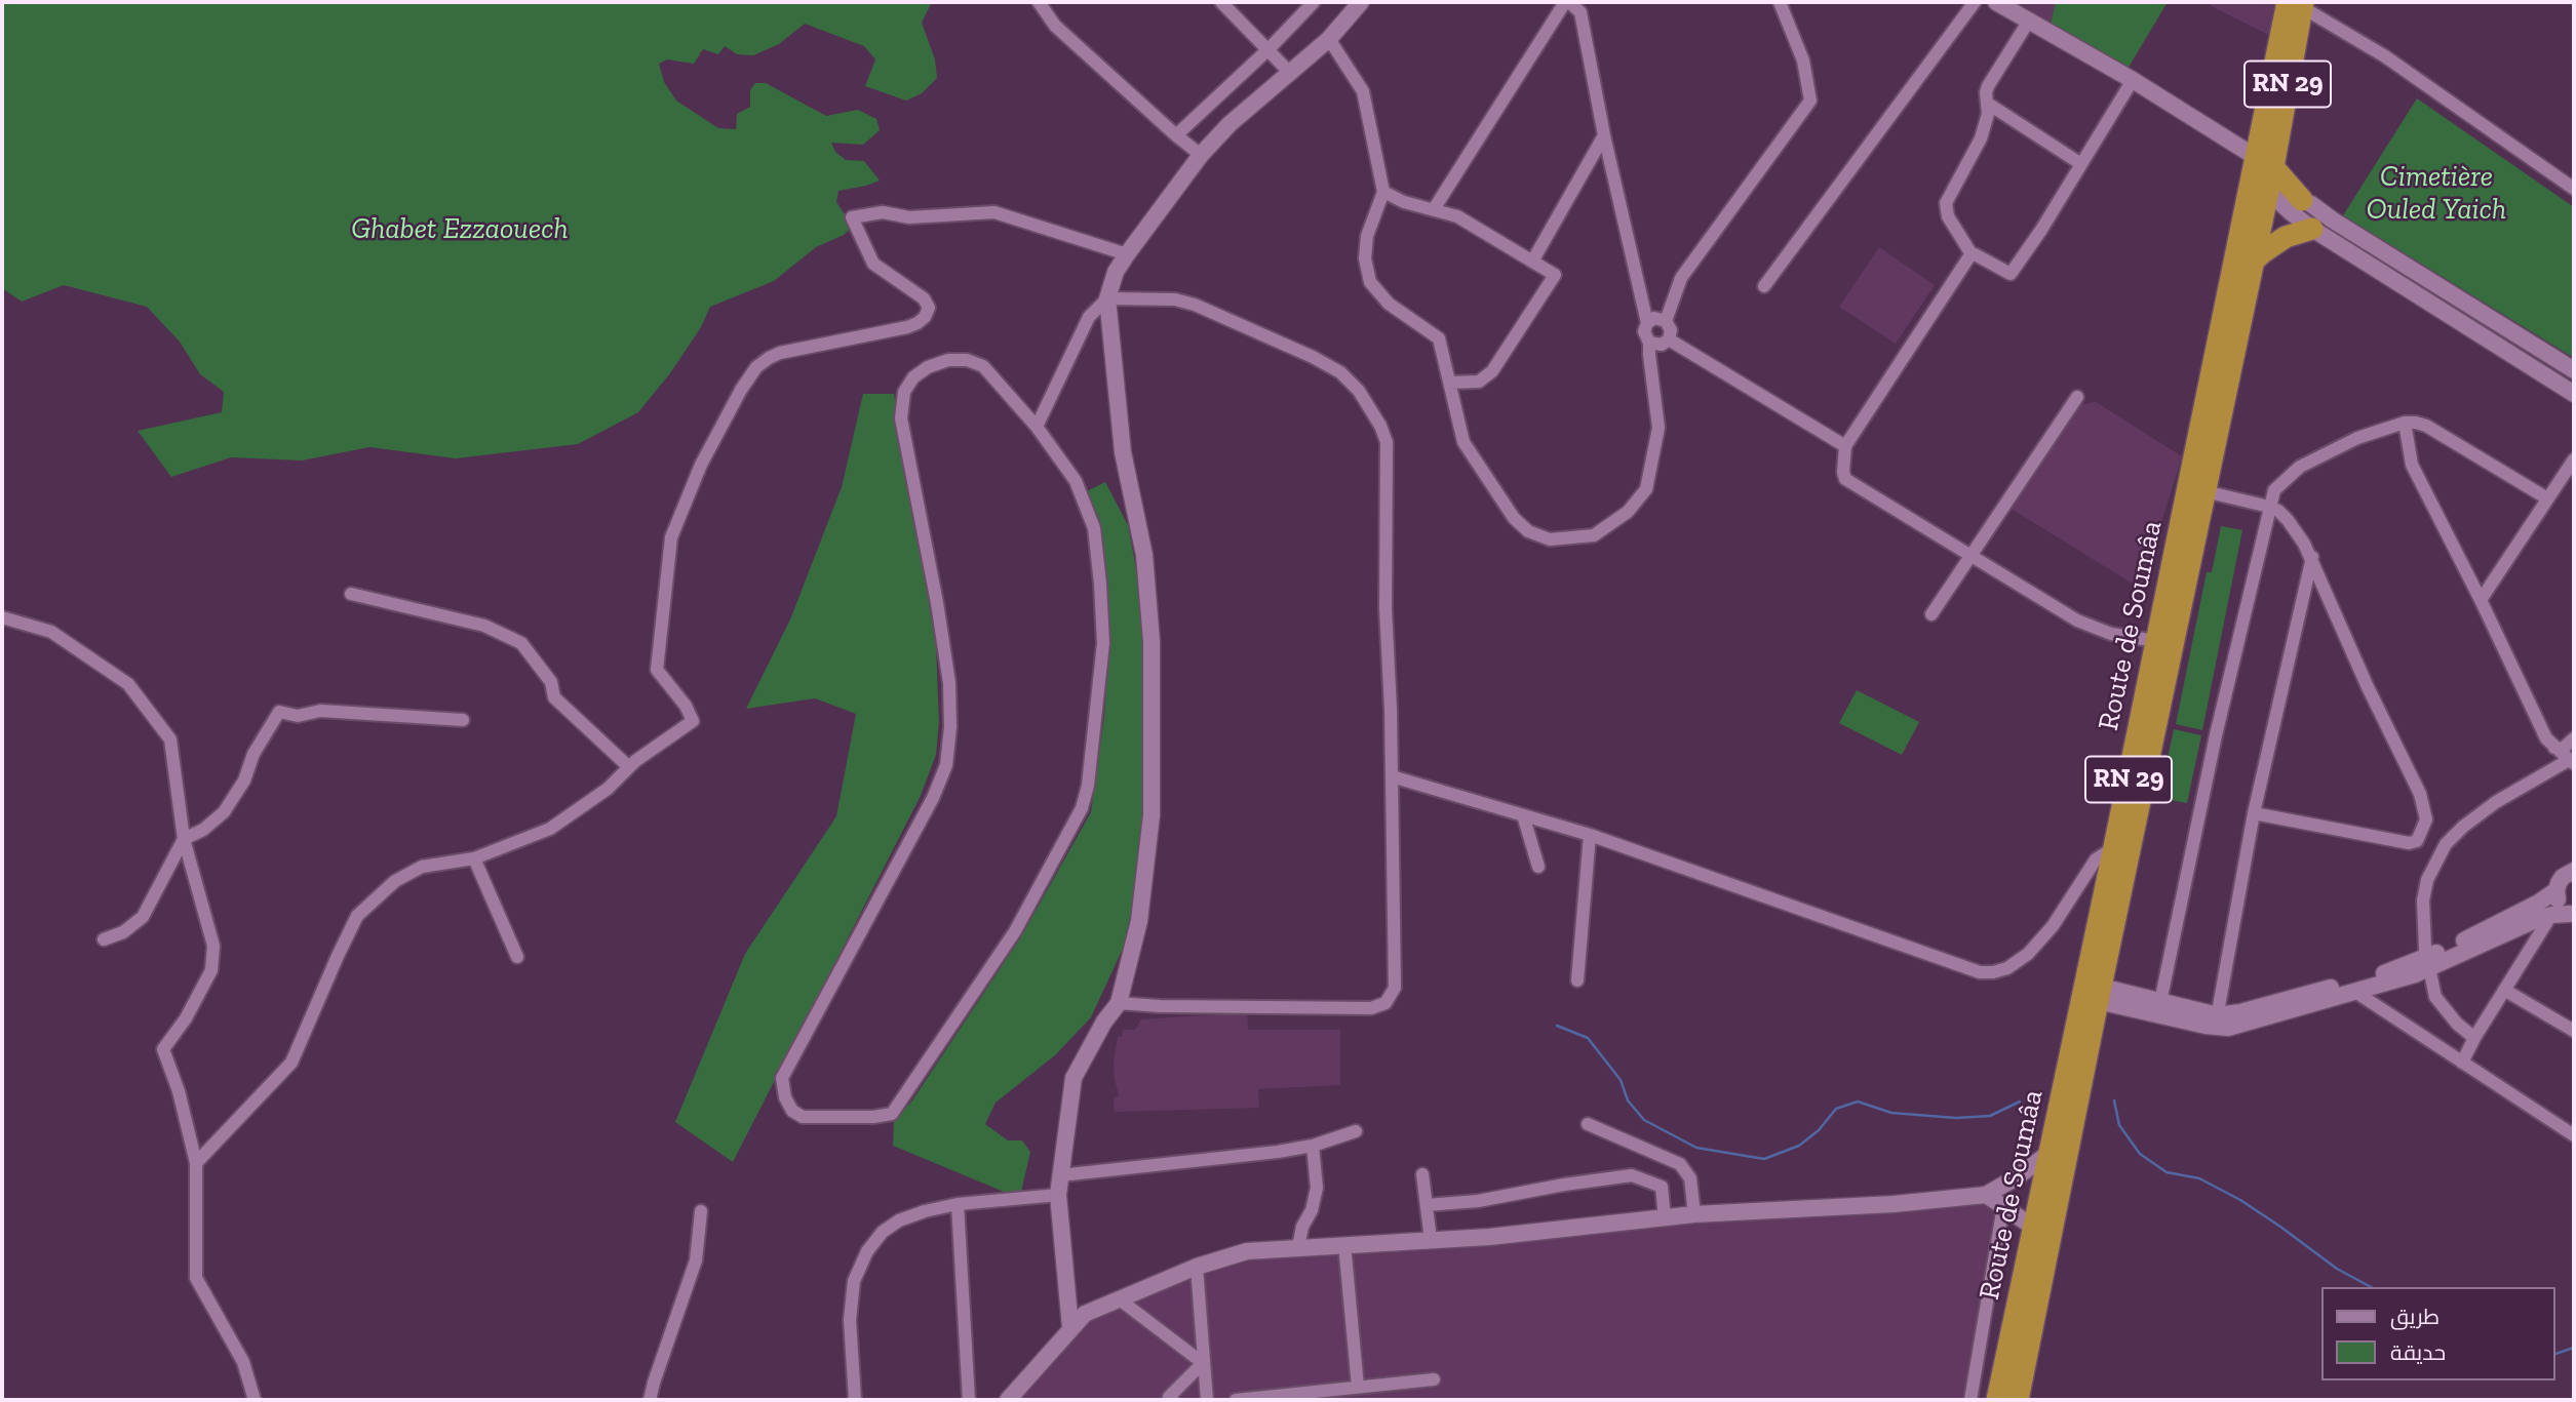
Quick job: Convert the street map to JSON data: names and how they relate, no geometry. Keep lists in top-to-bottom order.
{
  "streets": {
    "highway": ["RN 29", "Route de Soumâa"]
  },
  "crossings": [
    ["RN 29", "Route de Soumâa"]
  ],
  "parks": ["Cimetière Ouled Yaich", "Ghabet Ezzaouech"],
  "legend": ["طريق", "حديقة"]
}
